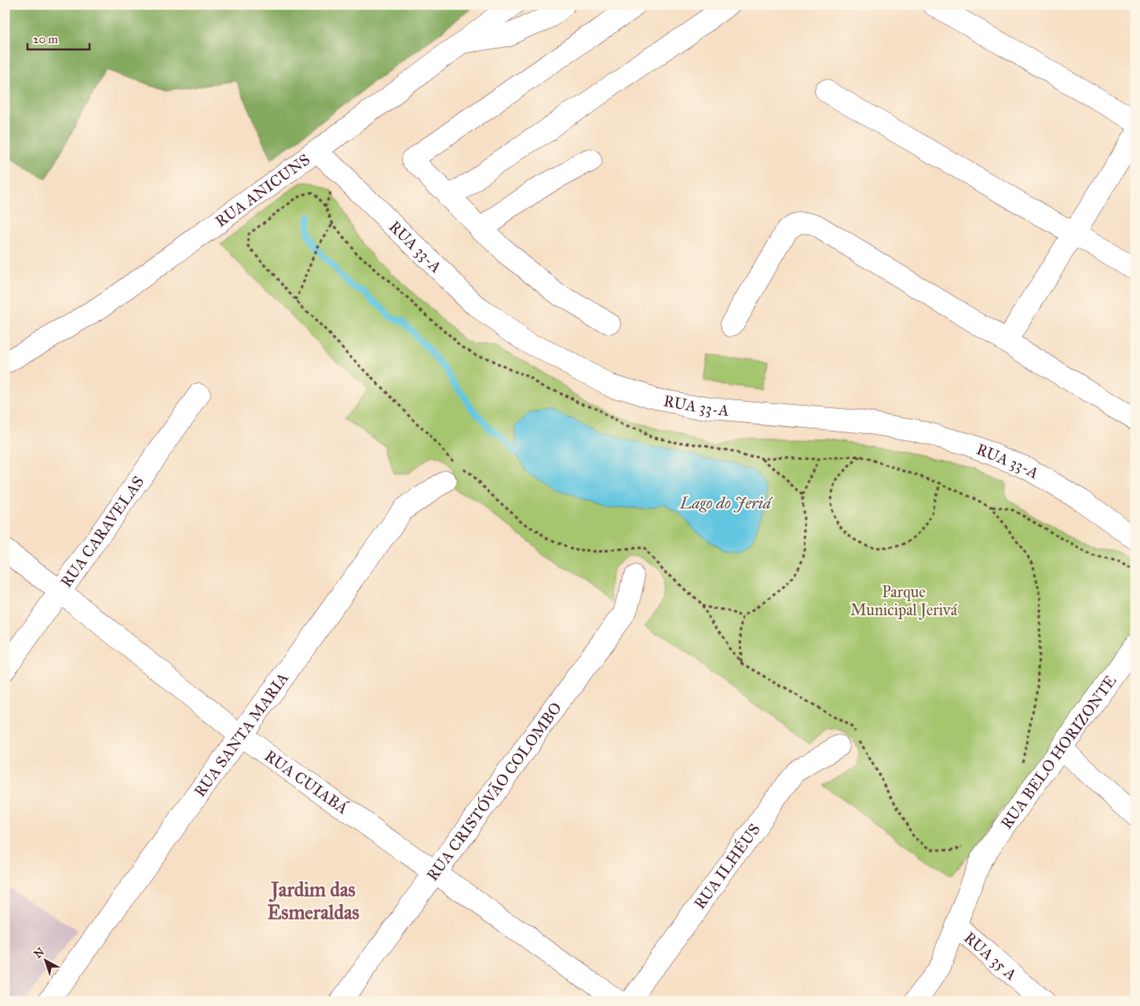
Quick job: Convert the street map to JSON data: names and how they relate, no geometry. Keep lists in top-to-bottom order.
{
  "streets": {
    "street": [
      "RUA ANICUNS",
      "RUA 33-A",
      "RUA CARAVELAS",
      "RUA SANTA MARIA",
      "RUA BELO HORIZONTE",
      "RUA CUIABÁ",
      "RUA CRISTÓVÃO COLOMBO",
      "RUA ILHÉUS",
      "RUA 35 A"
    ]
  },
  "crossings": [
    ["RUA ANICUNS", "RUA 33-A"],
    ["RUA CARAVELAS", "RUA CUIABÁ"],
    ["RUA SANTA MARIA", "RUA CUIABÁ"],
    ["RUA BELO HORIZONTE", "RUA 35 A"],
    ["RUA CUIABÁ", "RUA CRISTÓVÃO COLOMBO"]
  ],
  "districts": ["Jardim das Esmeraldas"],
  "water": ["Lago do Jeriá"],
  "parks": ["Parque Municipal Jerivá"],
  "scale_bar": "20 m",
  "north": "top left"
}
